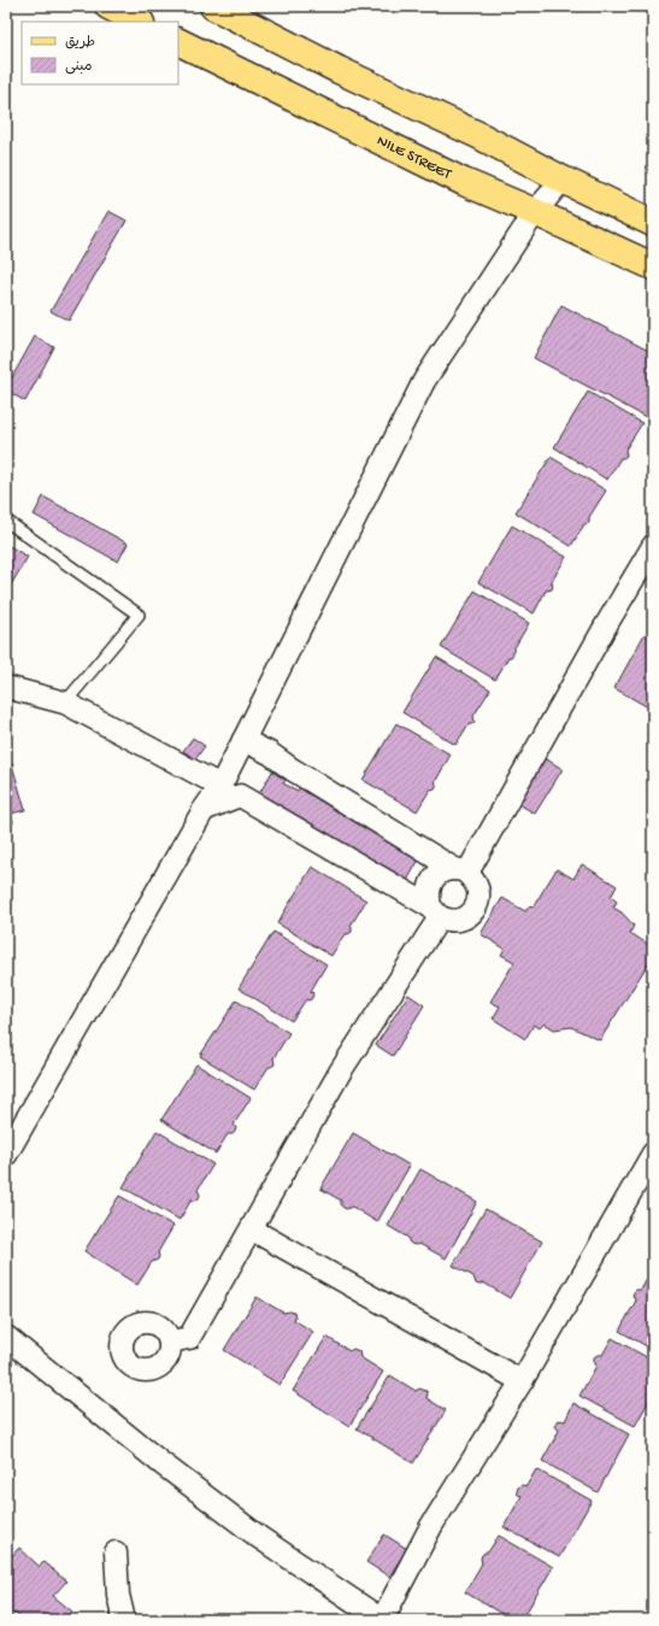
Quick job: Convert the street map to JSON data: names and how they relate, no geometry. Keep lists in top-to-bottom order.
{
  "streets": {
    "main road": ["NILE STREET"]
  },
  "legend": ["طريق", "مبنى"]
}
